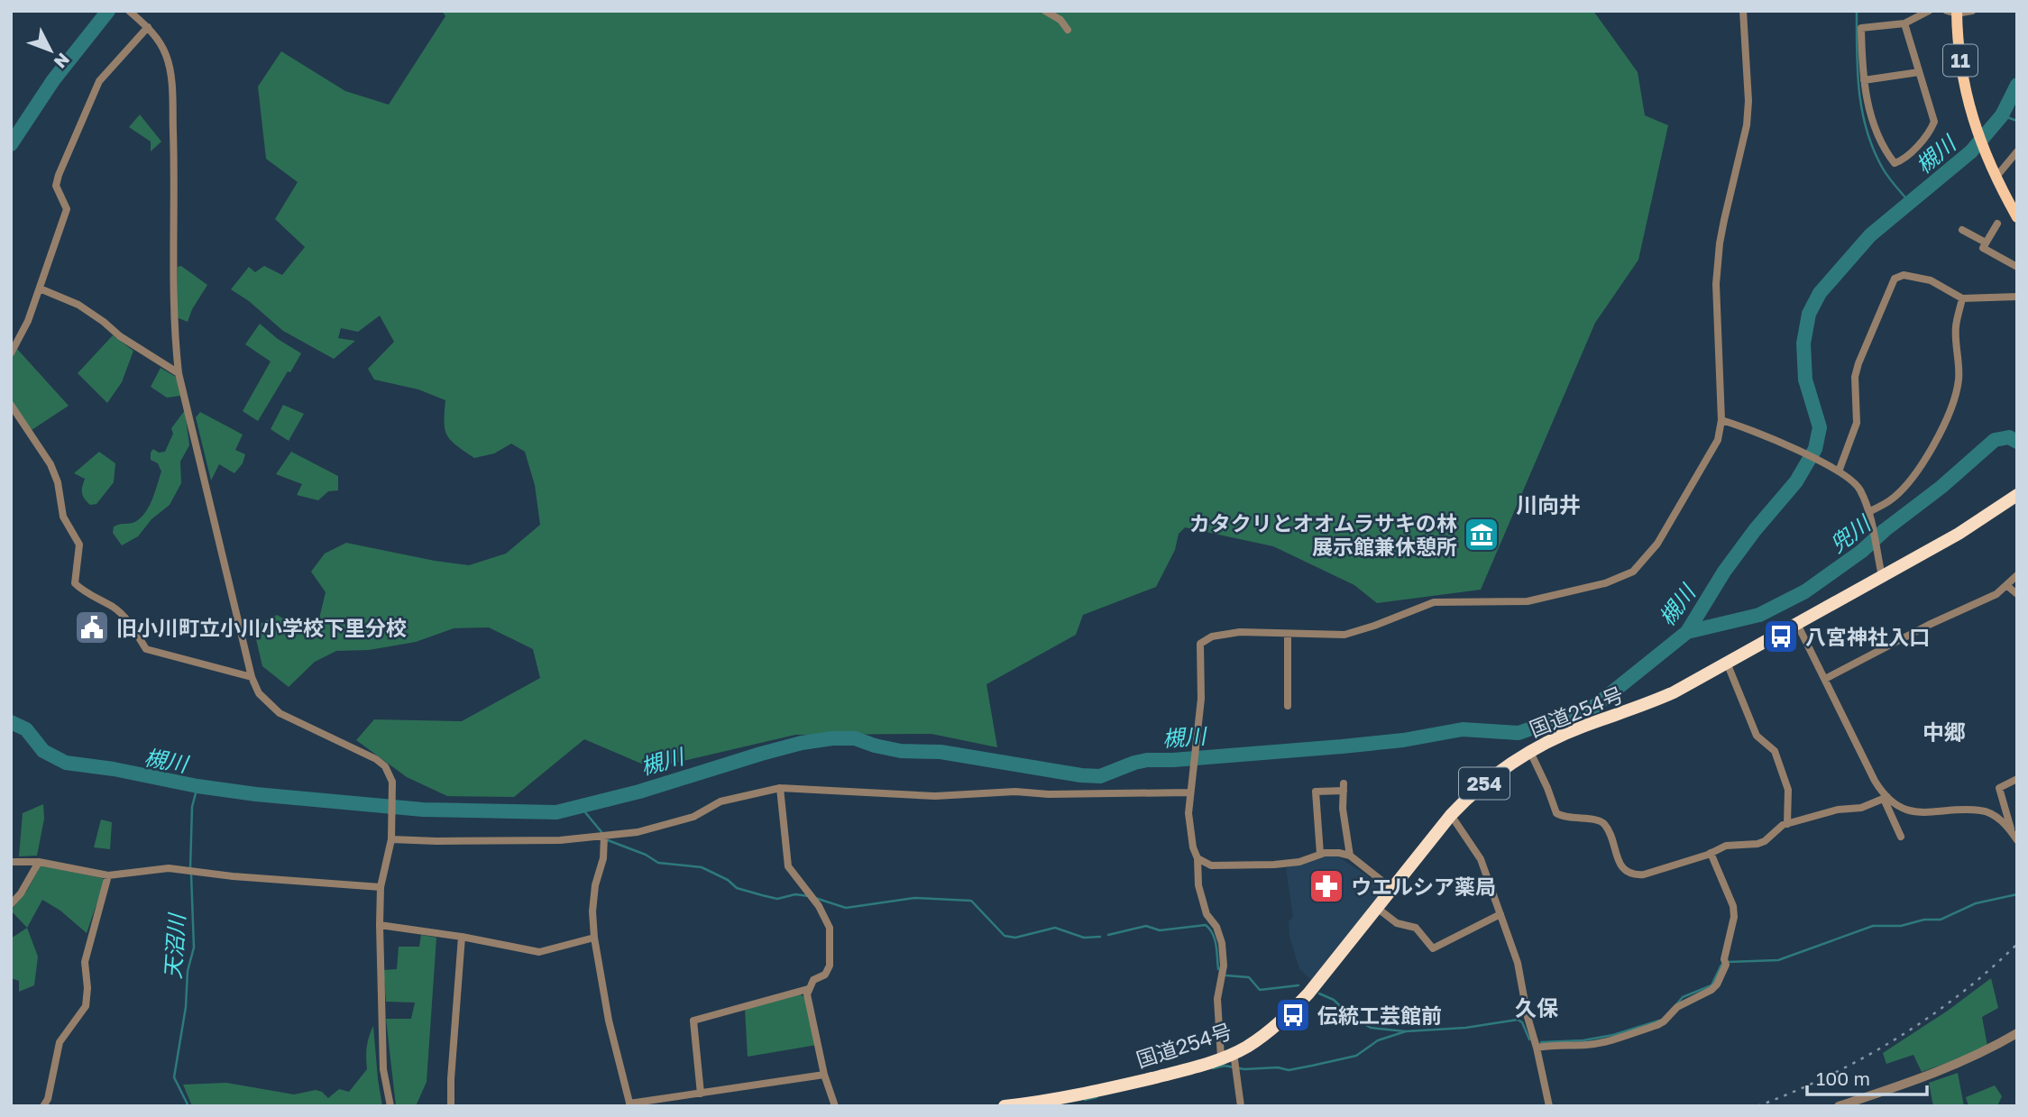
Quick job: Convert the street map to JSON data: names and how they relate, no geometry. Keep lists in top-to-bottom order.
{
  "streets": {
    "highway": ["国道254号", "254"],
    "main road": ["11"]
  },
  "districts": ["川向井", "中郷", "久保"],
  "water": ["槻川", "兜川", "天沼川"],
  "places": {
    "museum": ["カタクリとオオムラサキの林 展示館兼休憩所"],
    "public building": ["旧小川町立小川小学校下里分校"],
    "bus stop": ["八宮神社入口", "伝統工芸館前"],
    "pharmacy": ["ウエルシア薬局"]
  },
  "scale_bar": "100 m",
  "north": "bottom right"
}
